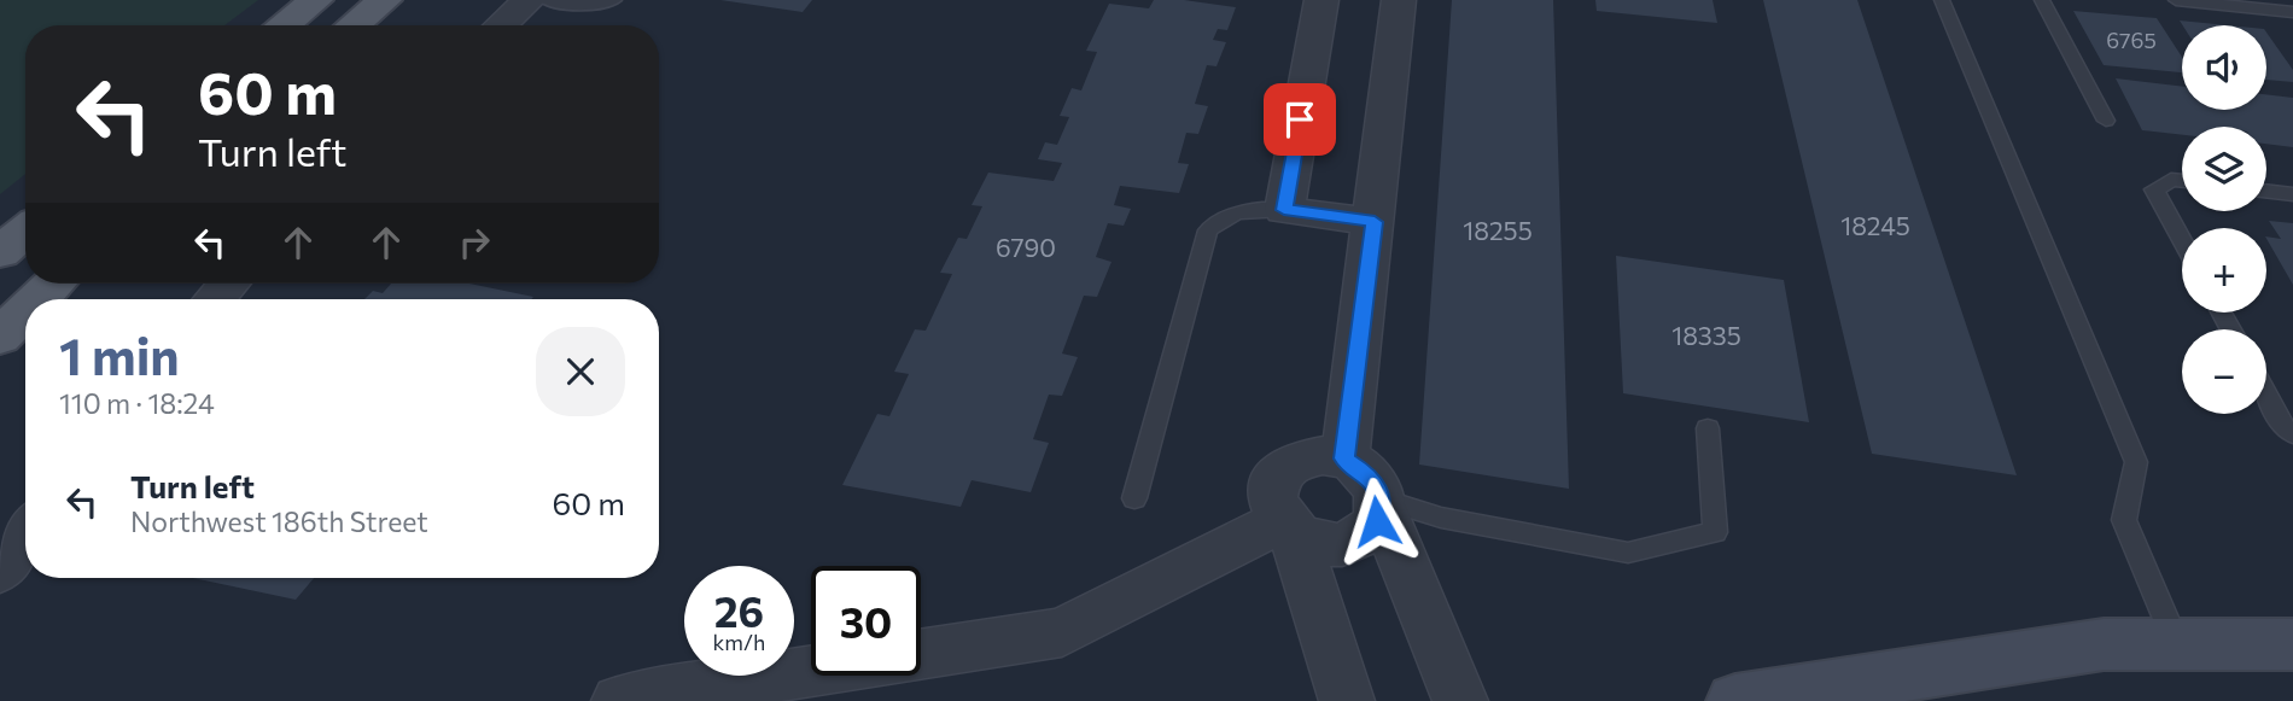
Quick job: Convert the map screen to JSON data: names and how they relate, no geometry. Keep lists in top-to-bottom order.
{
  "house_numbers": [
    "6765",
    "18245",
    "18255",
    "6790",
    "18335"
  ],
  "page": {
    "map_buttons": ["+", "−"],
    "turn": ["60 m", "Turn left"],
    "heading": ["1 min", "110 m · 18:24"],
    "list": [
      {
        "name": "Turn left",
        "note": "Northwest 186th Street",
        "value": "60 m"
      }
    ],
    "speed": "26 km/h",
    "limit": "30"
  }
}
